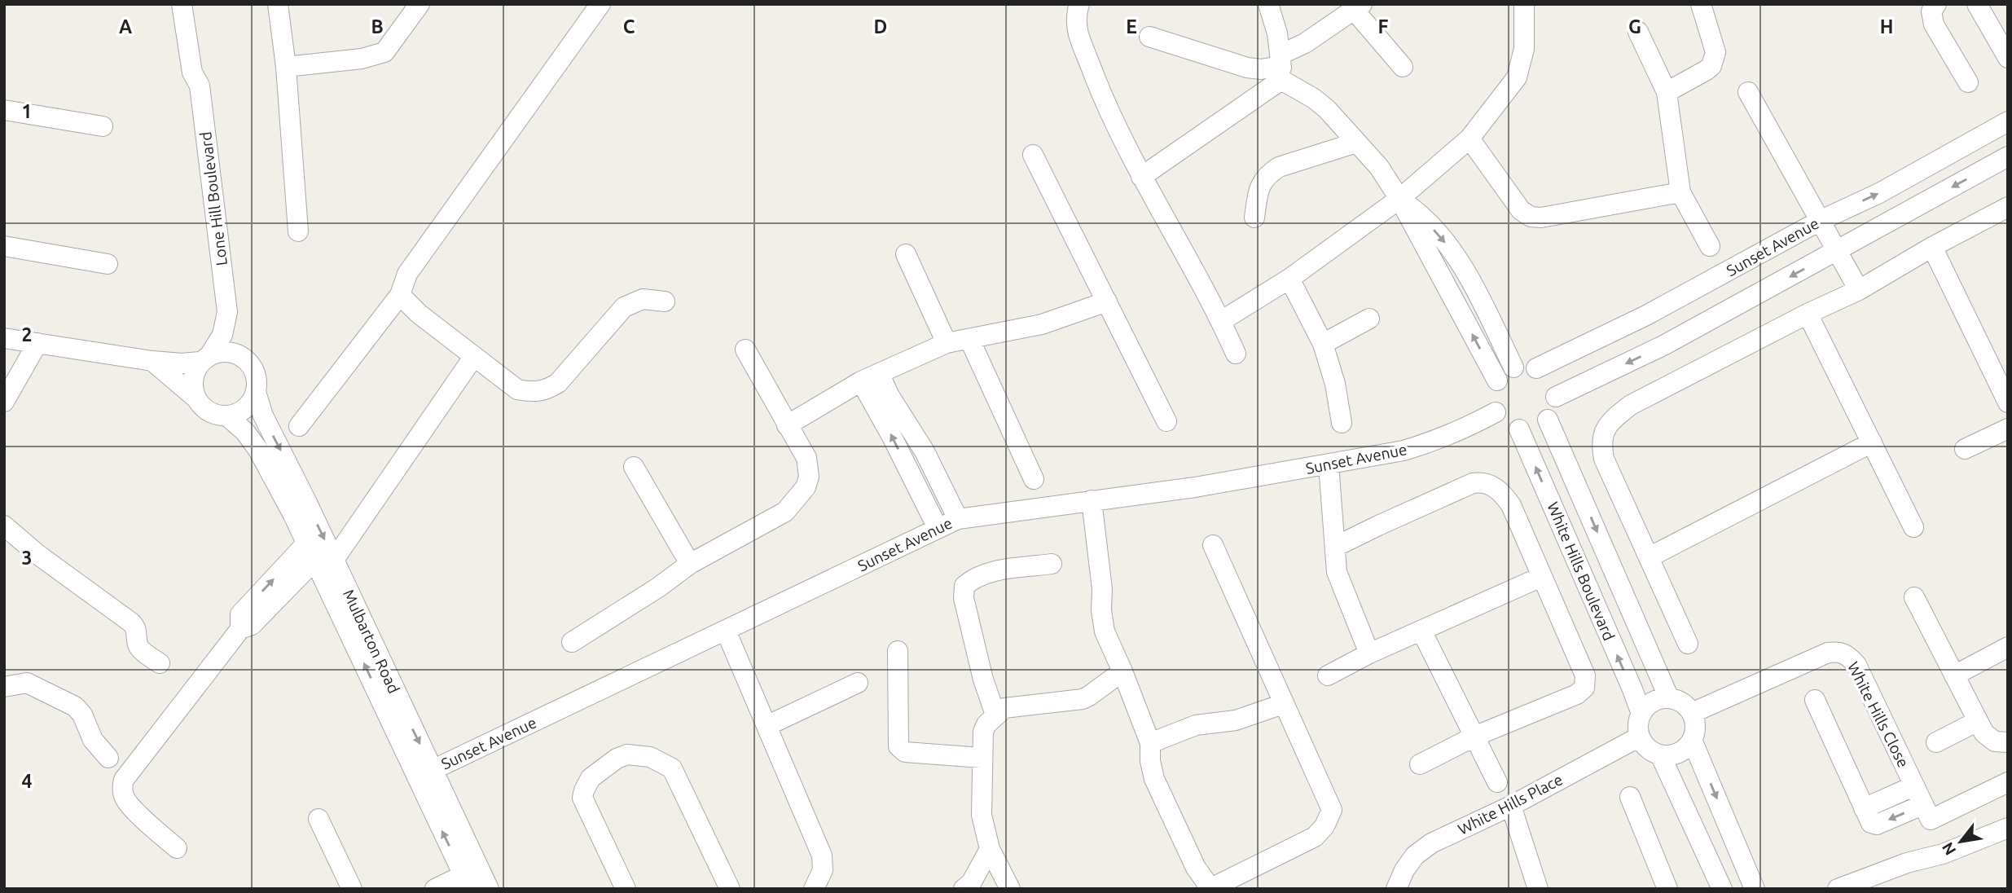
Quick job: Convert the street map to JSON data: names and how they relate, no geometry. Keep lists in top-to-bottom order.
{
  "streets": {
    "street": [
      "Lone Hill Boulevard",
      "Sunset Avenue",
      "White Hills Boulevard",
      "Mulbarton Road",
      "White Hills Close",
      "White Hills Place"
    ]
  },
  "crossings": [
    ["Lone Hill Boulevard", "Mulbarton Road"],
    ["Sunset Avenue", "White Hills Boulevard"],
    ["Sunset Avenue", "Mulbarton Road"],
    ["White Hills Boulevard", "White Hills Close"],
    ["White Hills Boulevard", "White Hills Place"],
    ["White Hills Close", "White Hills Place"]
  ],
  "north": "bottom left",
  "grid": {
    "columns": [
      "A",
      "B",
      "C",
      "D",
      "E",
      "F",
      "G",
      "H"
    ],
    "rows": [
      "1",
      "2",
      "3",
      "4"
    ]
  }
}
